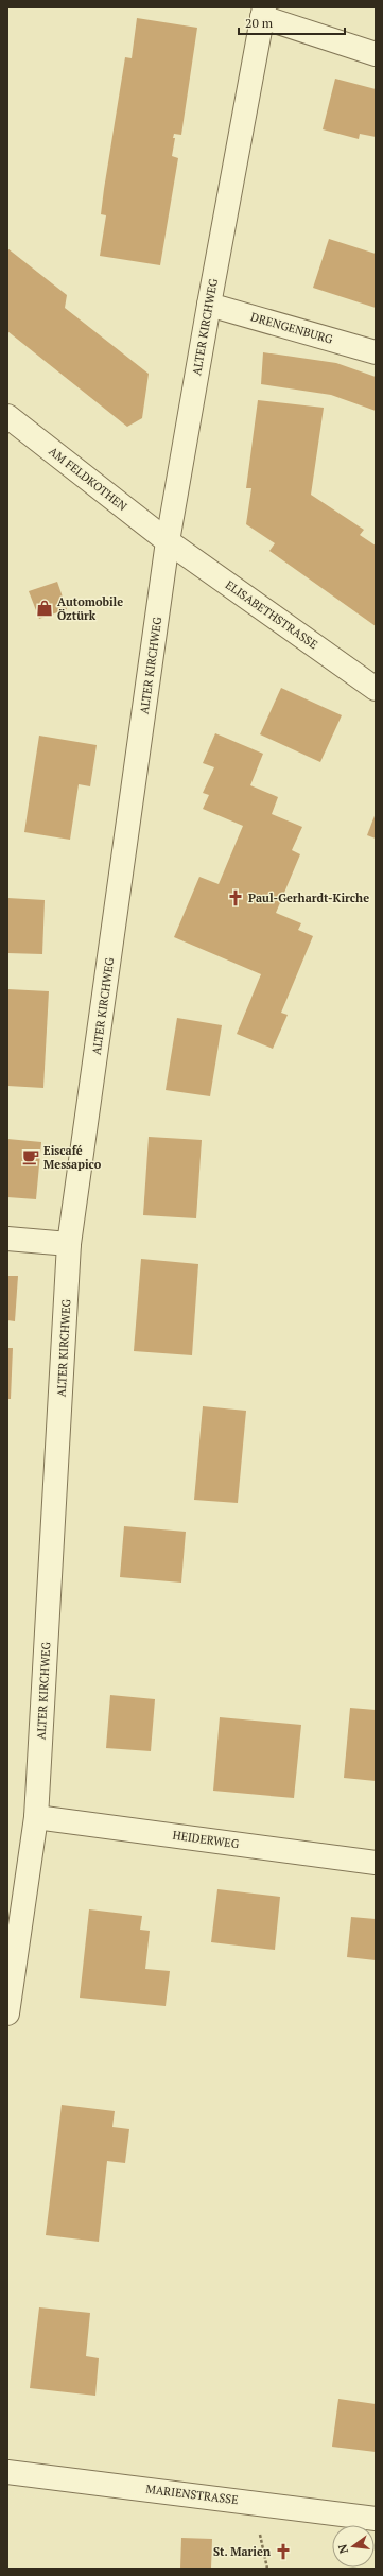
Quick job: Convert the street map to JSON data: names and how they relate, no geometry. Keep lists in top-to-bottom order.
{
  "streets": {
    "street": [
      "ALTER KIRCHWEG",
      "DRENGENBURG",
      "AM FELDKOTHEN",
      "ELISABETHSTRASSE",
      "HEIDERWEG",
      "MARIENSTRASSE"
    ]
  },
  "crossings": [
    ["ALTER KIRCHWEG", "DRENGENBURG"],
    ["ALTER KIRCHWEG", "AM FELDKOTHEN"],
    ["ALTER KIRCHWEG", "ELISABETHSTRASSE"],
    ["ALTER KIRCHWEG", "HEIDERWEG"],
    ["AM FELDKOTHEN", "ELISABETHSTRASSE"]
  ],
  "places": {
    "shop": ["Automobile Öztürk"],
    "church": ["Paul-Gerhardt-Kirche", "St. Marien"],
    "cafe": ["Eiscafé Messapico"]
  },
  "scale_bar": "20 m",
  "north": "left"
}
